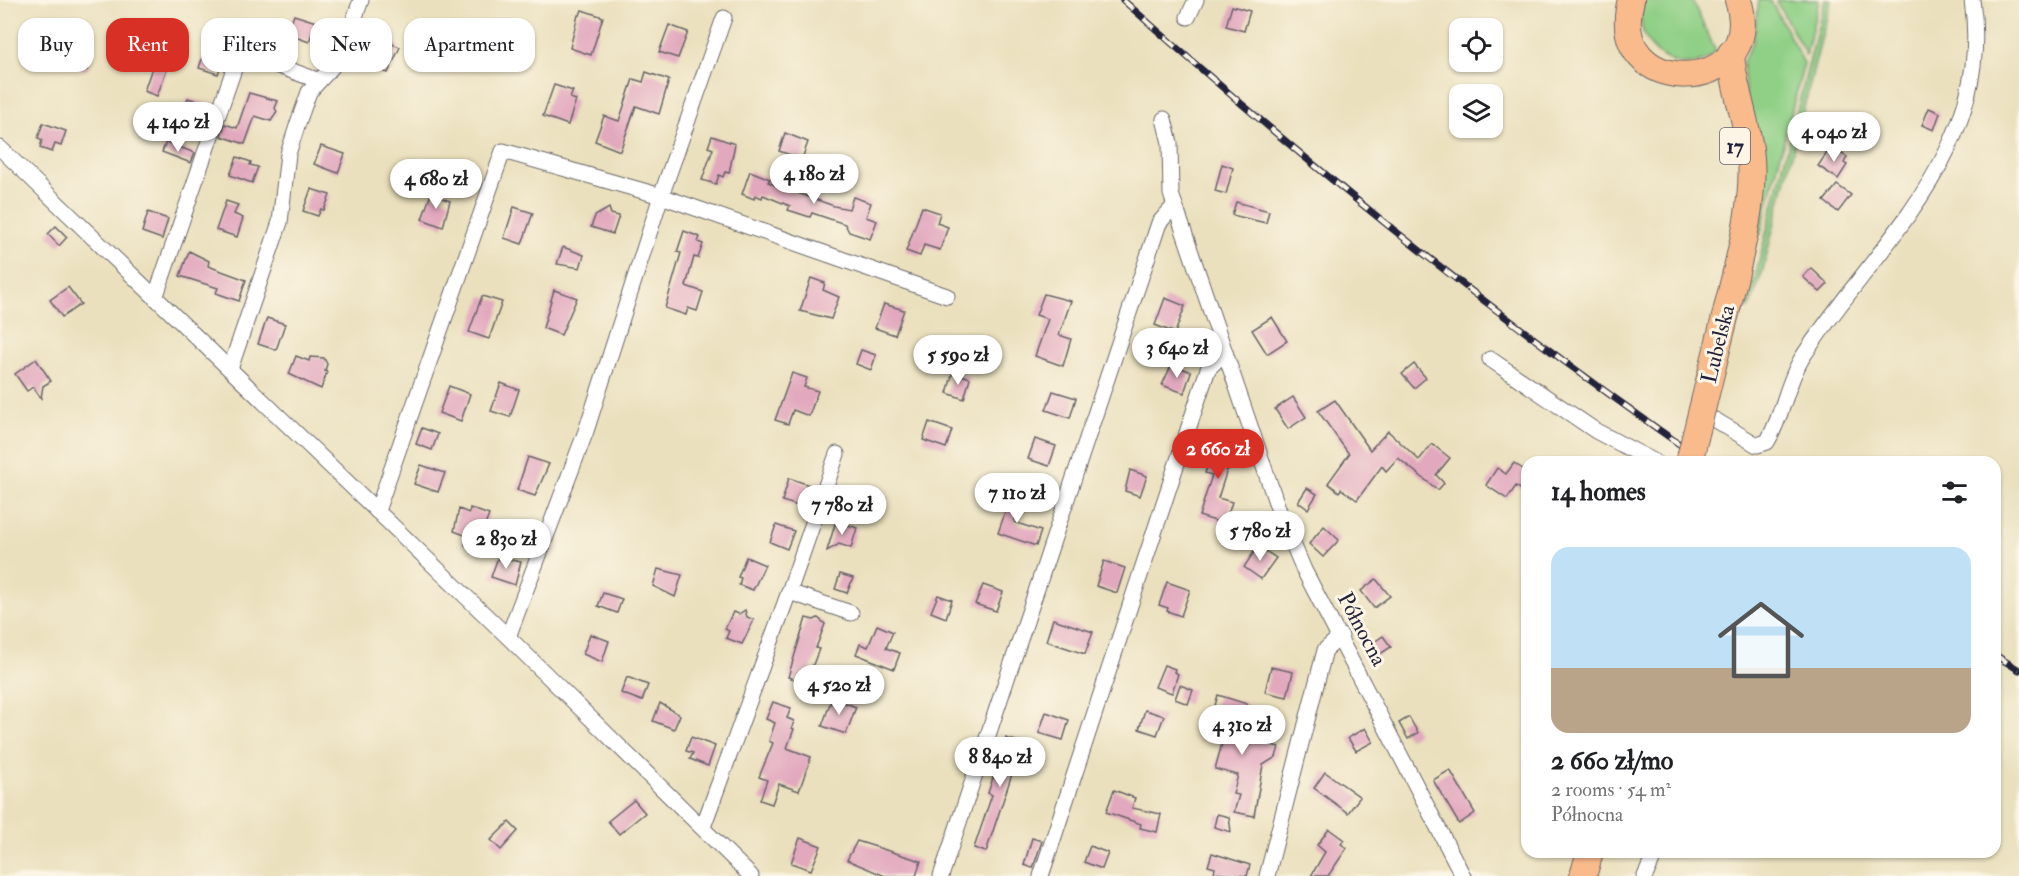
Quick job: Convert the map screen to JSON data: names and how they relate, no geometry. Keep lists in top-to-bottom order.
{
  "streets": {
    "highway": ["17", "Lubelska"],
    "street": ["Północna"]
  },
  "page": {
    "chip": [
      "Buy",
      "Rent",
      "Filters",
      "New",
      "Apartment"
    ],
    "price": [
      "4 140 zł",
      "4 040 zł",
      "4 180 zł",
      "4 680 zł",
      "3 640 zł",
      "5 590 zł",
      "2 660 zł",
      "7 110 zł",
      "7 780 zł",
      "5 780 zł",
      "2 830 zł",
      "4 520 zł",
      "4 310 zł",
      "8 840 zł"
    ],
    "heading": "14 homes",
    "list": [
      {
        "name": "2 660 zł/mo",
        "note": "2 rooms · 54 m² · Północna"
      }
    ]
  }
}
